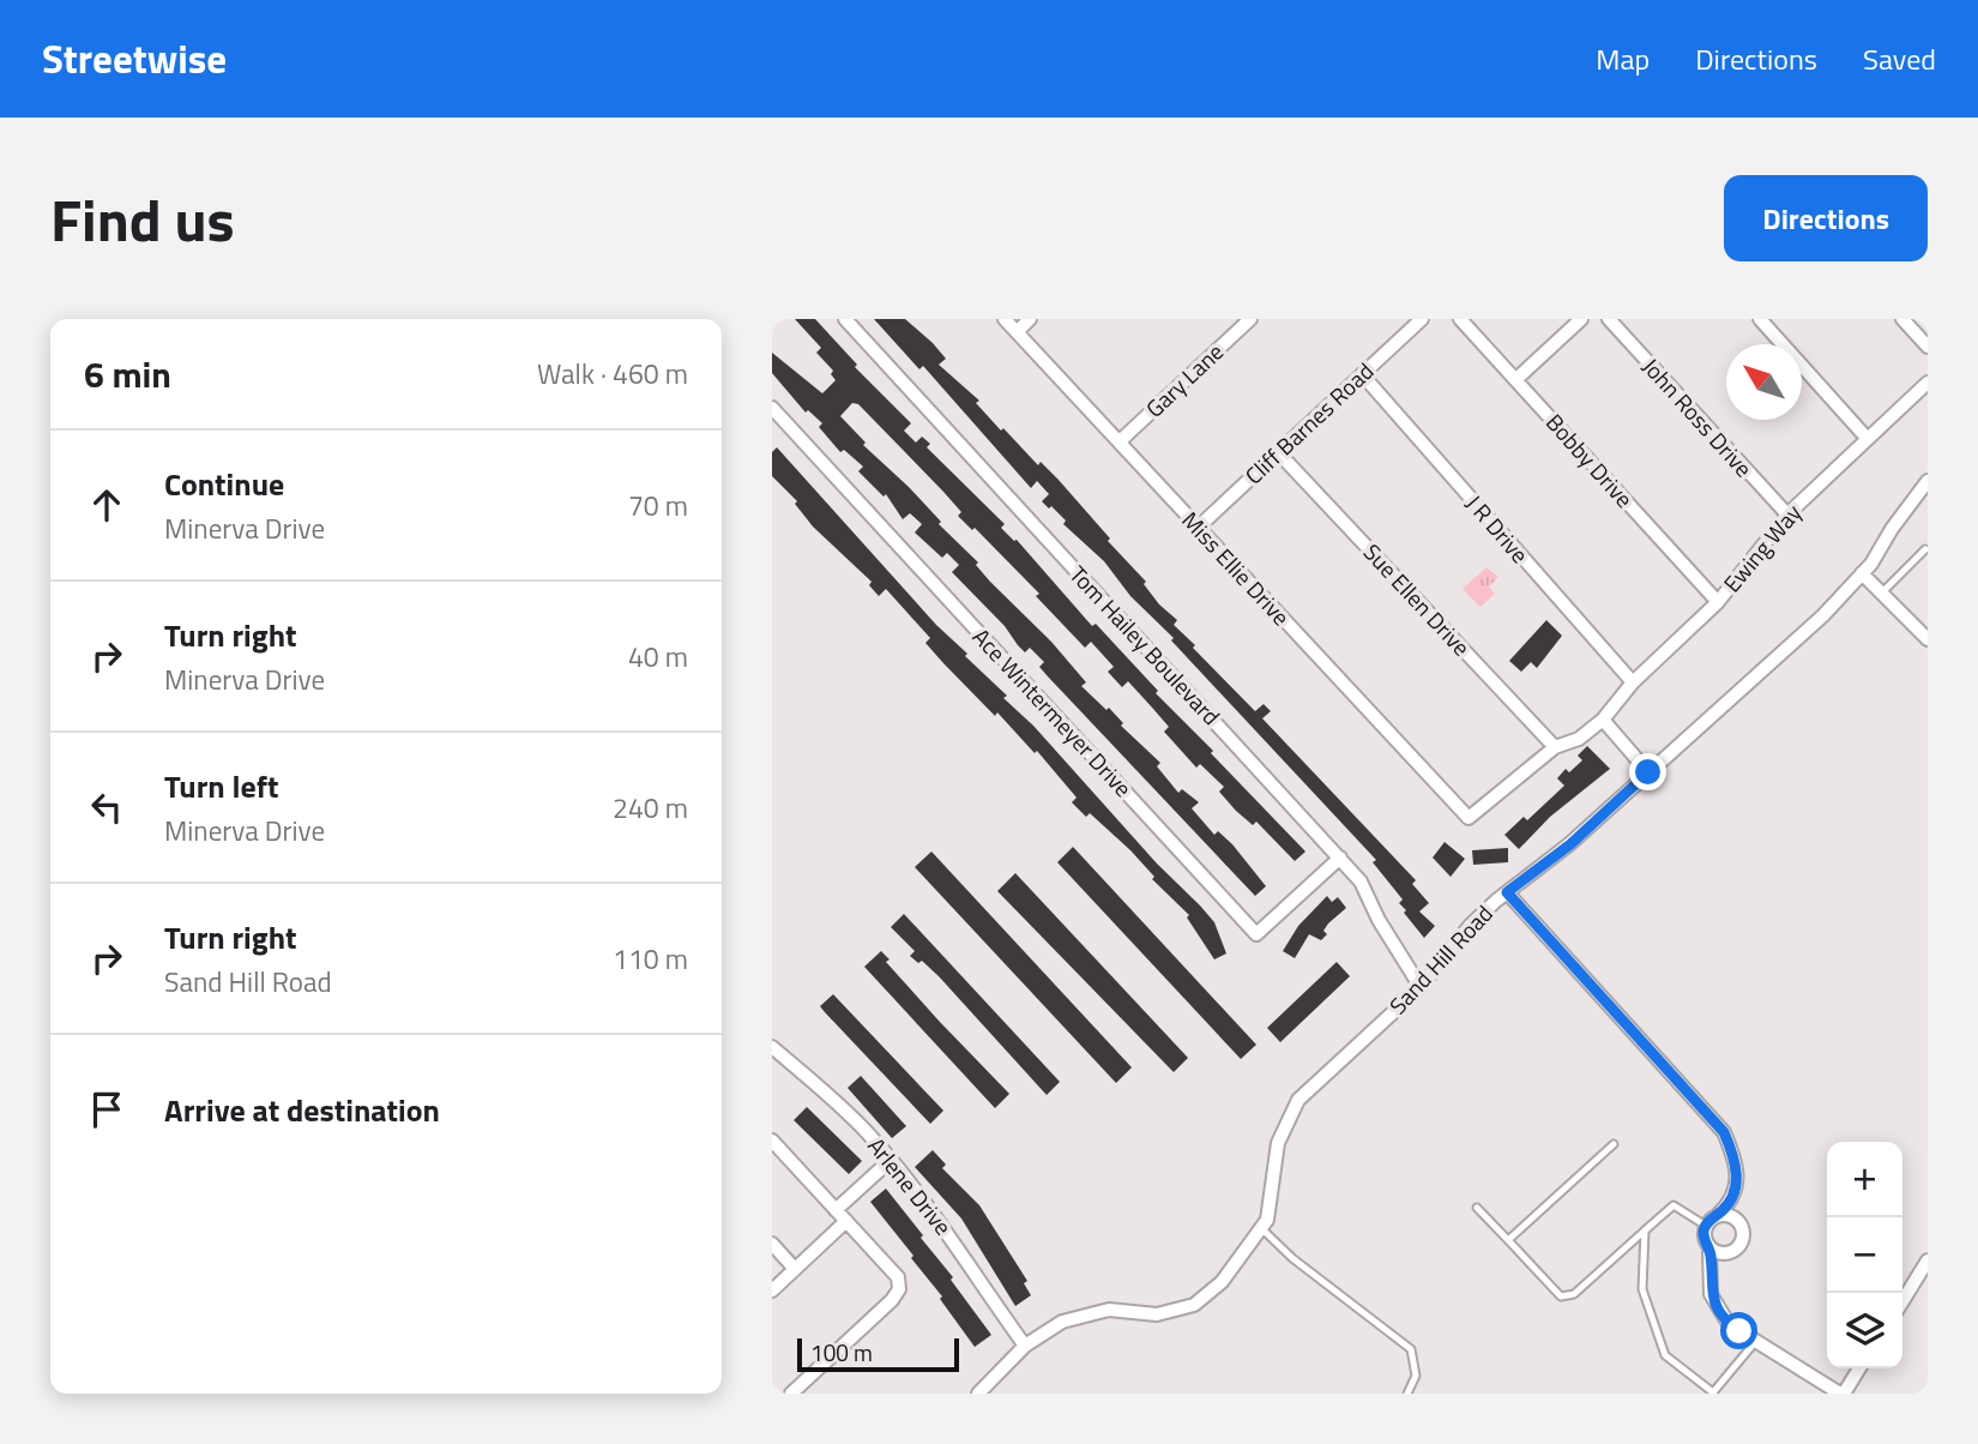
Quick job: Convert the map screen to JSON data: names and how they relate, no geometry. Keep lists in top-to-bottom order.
{
  "streets": {
    "street": [
      "Gary Lane",
      "John Ross Drive",
      "Cliff Barnes Road",
      "Bobby Drive",
      "J R Drive",
      "Ewing Way",
      "Miss Ellie Drive",
      "Sue Ellen Drive",
      "Tom Hailey Boulevard",
      "Ace Wintermeyer Drive",
      "Sand Hill Road",
      "Arlene Drive"
    ]
  },
  "crossings": [
    ["Gary Lane", "Miss Ellie Drive"],
    ["John Ross Drive", "Ewing Way"],
    ["Cliff Barnes Road", "J R Drive"],
    ["Cliff Barnes Road", "Miss Ellie Drive"],
    ["Cliff Barnes Road", "Sue Ellen Drive"],
    ["Bobby Drive", "Ewing Way"],
    ["J R Drive", "Ewing Way"],
    ["Ewing Way", "Miss Ellie Drive"],
    ["Ewing Way", "Sue Ellen Drive"],
    ["Tom Hailey Boulevard", "Ace Wintermeyer Drive"],
    ["Tom Hailey Boulevard", "Sand Hill Road"],
    ["Sand Hill Road", "Arlene Drive"]
  ],
  "scale_bar": "100 m",
  "north": "top left",
  "page": {
    "header": "Streetwise",
    "nav": ["Map", "Directions", "Saved"],
    "title": "Find us",
    "buttons": "Directions",
    "heading": ["6 min", "Walk · 460 m"],
    "list": [
      ["Continue", "Minerva Drive", "70 m"],
      ["Turn right", "Minerva Drive", "40 m"],
      ["Turn left", "Minerva Drive", "240 m"],
      ["Turn right", "Sand Hill Road", "110 m"],
      "Arrive at destination"
    ],
    "map_buttons": ["+", "−"],
    "scale": "100 m"
  }
}
